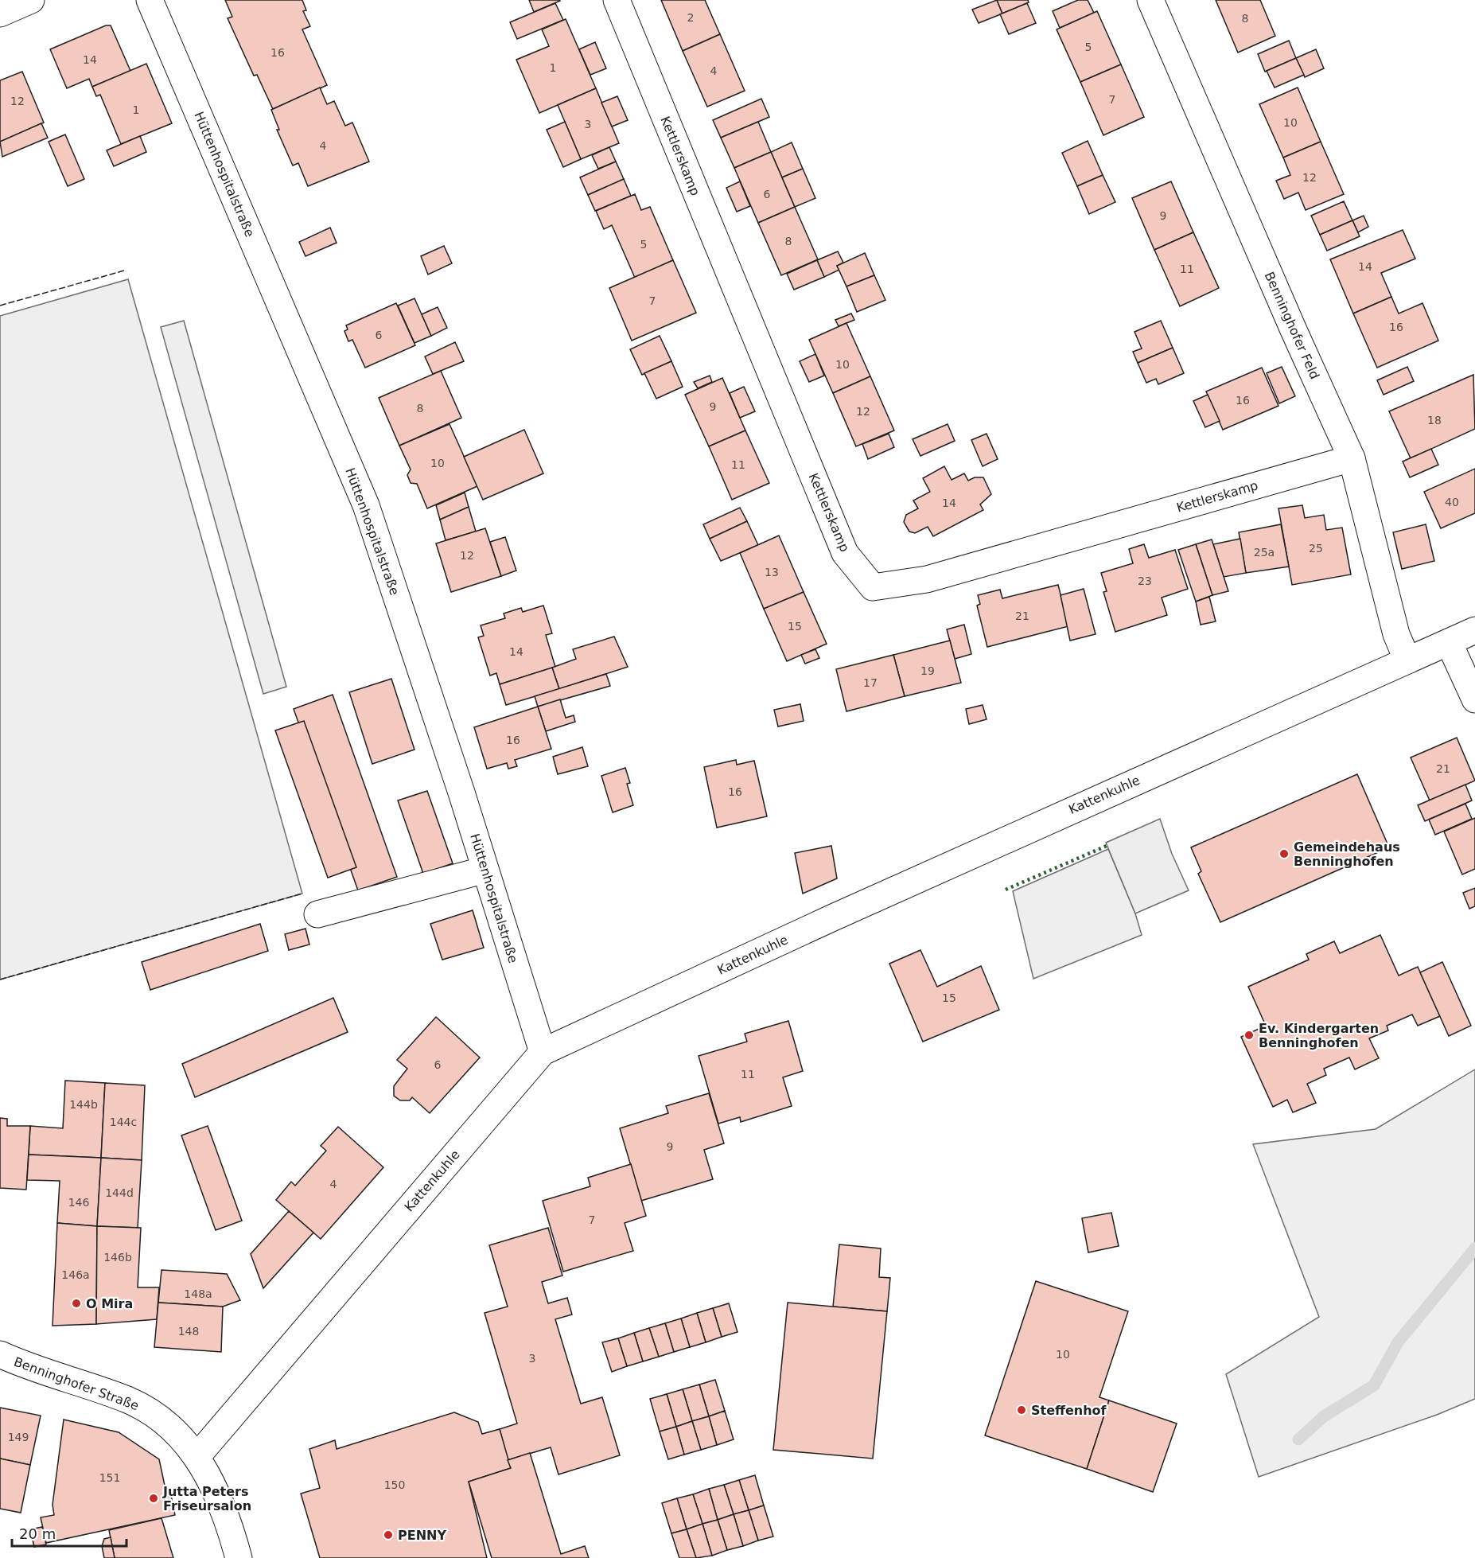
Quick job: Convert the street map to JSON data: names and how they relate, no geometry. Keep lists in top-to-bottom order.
{
  "streets": {
    "street": [
      "Kettlerskamp",
      "Hüttenhospitalstraße",
      "Benninghofer Feld",
      "Kattenkuhle",
      "Benninghofer Straße"
    ]
  },
  "crossings": [
    ["Kettlerskamp", "Benninghofer Feld"],
    ["Hüttenhospitalstraße", "Kattenkuhle"],
    ["Benninghofer Feld", "Kattenkuhle"],
    ["Kattenkuhle", "Benninghofer Straße"]
  ],
  "places": [
    "Gemeindehaus Benninghofen",
    "Ev. Kindergarten Benninghofen",
    "O Mira",
    "Steffenhof",
    "Jutta Peters Friseursalon",
    "PENNY"
  ],
  "house_numbers": [
    "2",
    "8",
    "5",
    "16",
    "14",
    "1",
    "4",
    "7",
    "12",
    "1",
    "10",
    "3",
    "4",
    "12",
    "6",
    "9",
    "8",
    "5",
    "14",
    "11",
    "7",
    "16",
    "6",
    "10",
    "16",
    "9",
    "8",
    "12",
    "18",
    "10",
    "11",
    "40",
    "14",
    "25",
    "25a",
    "12",
    "13",
    "23",
    "21",
    "15",
    "14",
    "19",
    "17",
    "16",
    "21",
    "16",
    "15",
    "6",
    "11",
    "144b",
    "144c",
    "9",
    "4",
    "144d",
    "146",
    "7",
    "146b",
    "146a",
    "148a",
    "148",
    "10",
    "3",
    "149",
    "151",
    "150"
  ],
  "scale_bar": "20 m"
}
